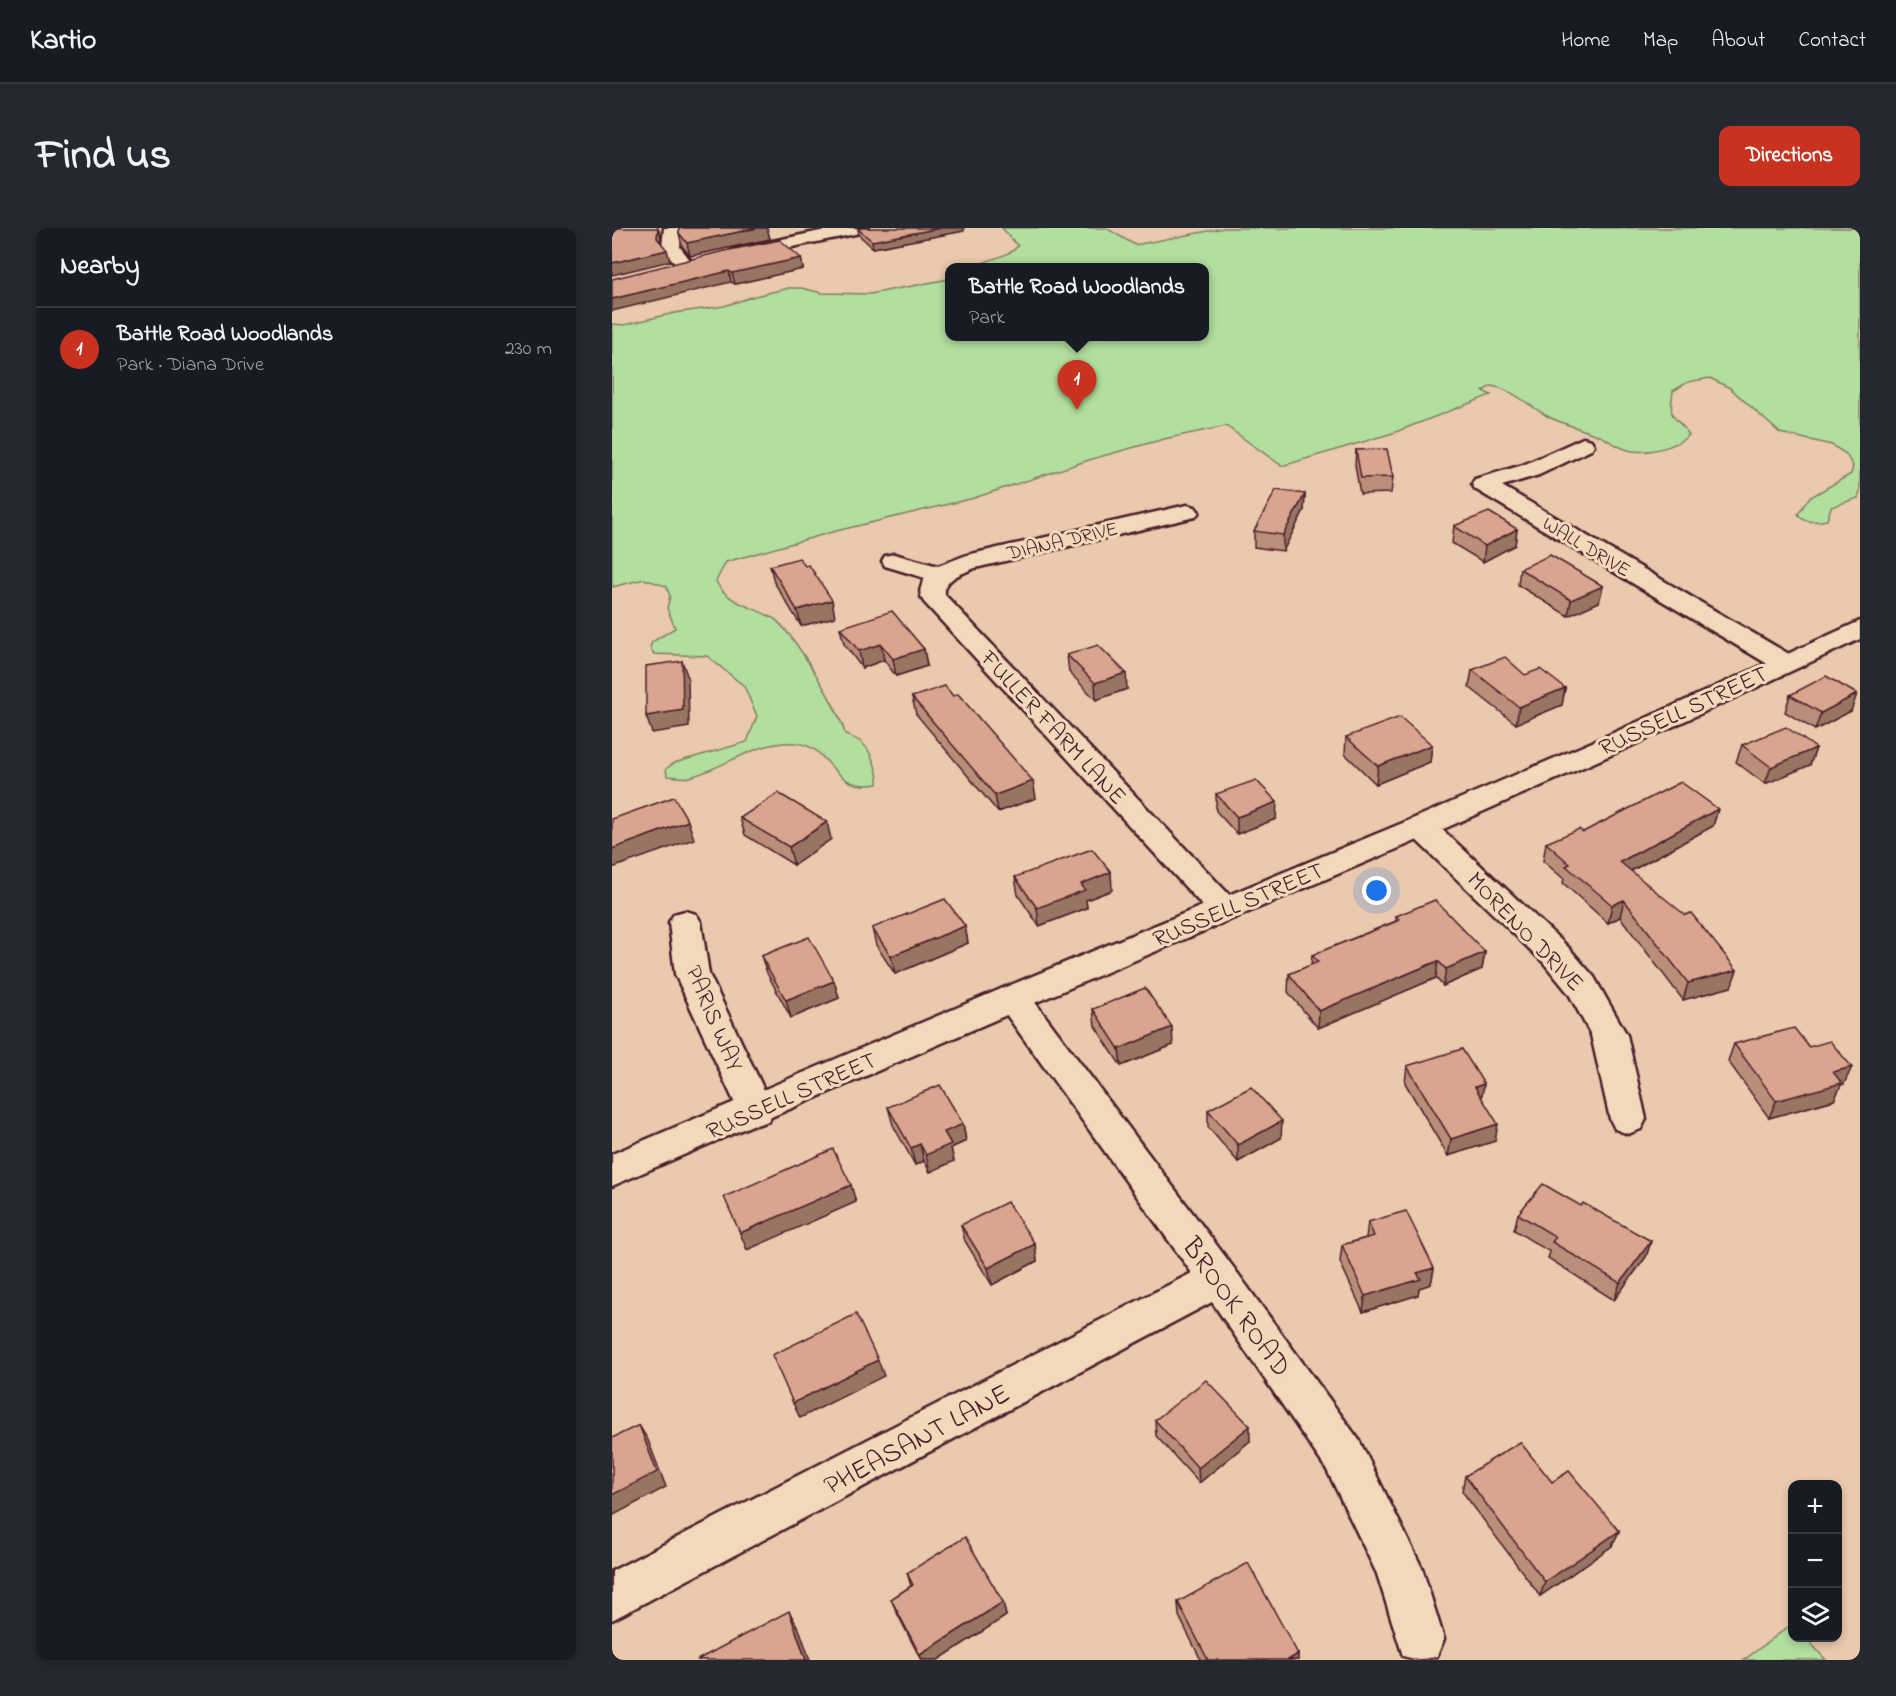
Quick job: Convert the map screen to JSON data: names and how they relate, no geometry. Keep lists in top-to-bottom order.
{
  "streets": {
    "street": [
      "DIANA DRIVE",
      "WALL DRIVE",
      "RUSSELL STREET",
      "FULLER FARM LANE",
      "MORENO DRIVE",
      "PARIS WAY",
      "BROOK ROAD",
      "PHEASANT LANE"
    ]
  },
  "crossings": [
    ["DIANA DRIVE", "FULLER FARM LANE"],
    ["WALL DRIVE", "RUSSELL STREET"],
    ["RUSSELL STREET", "FULLER FARM LANE"],
    ["RUSSELL STREET", "MORENO DRIVE"],
    ["RUSSELL STREET", "PARIS WAY"],
    ["RUSSELL STREET", "BROOK ROAD"],
    ["BROOK ROAD", "PHEASANT LANE"]
  ],
  "page": {
    "header": "Kartio",
    "nav": [
      "Home",
      "Map",
      "About",
      "Contact"
    ],
    "title": "Find us",
    "buttons": "Directions",
    "heading": "Nearby",
    "popup": ["Battle Road Woodlands", "Park"],
    "list": [
      {
        "mark": "1",
        "name": "Battle Road Woodlands",
        "note": "Park · Diana Drive",
        "value": "230 m"
      }
    ],
    "pins": "1",
    "map_buttons": ["+", "−"]
  }
}
